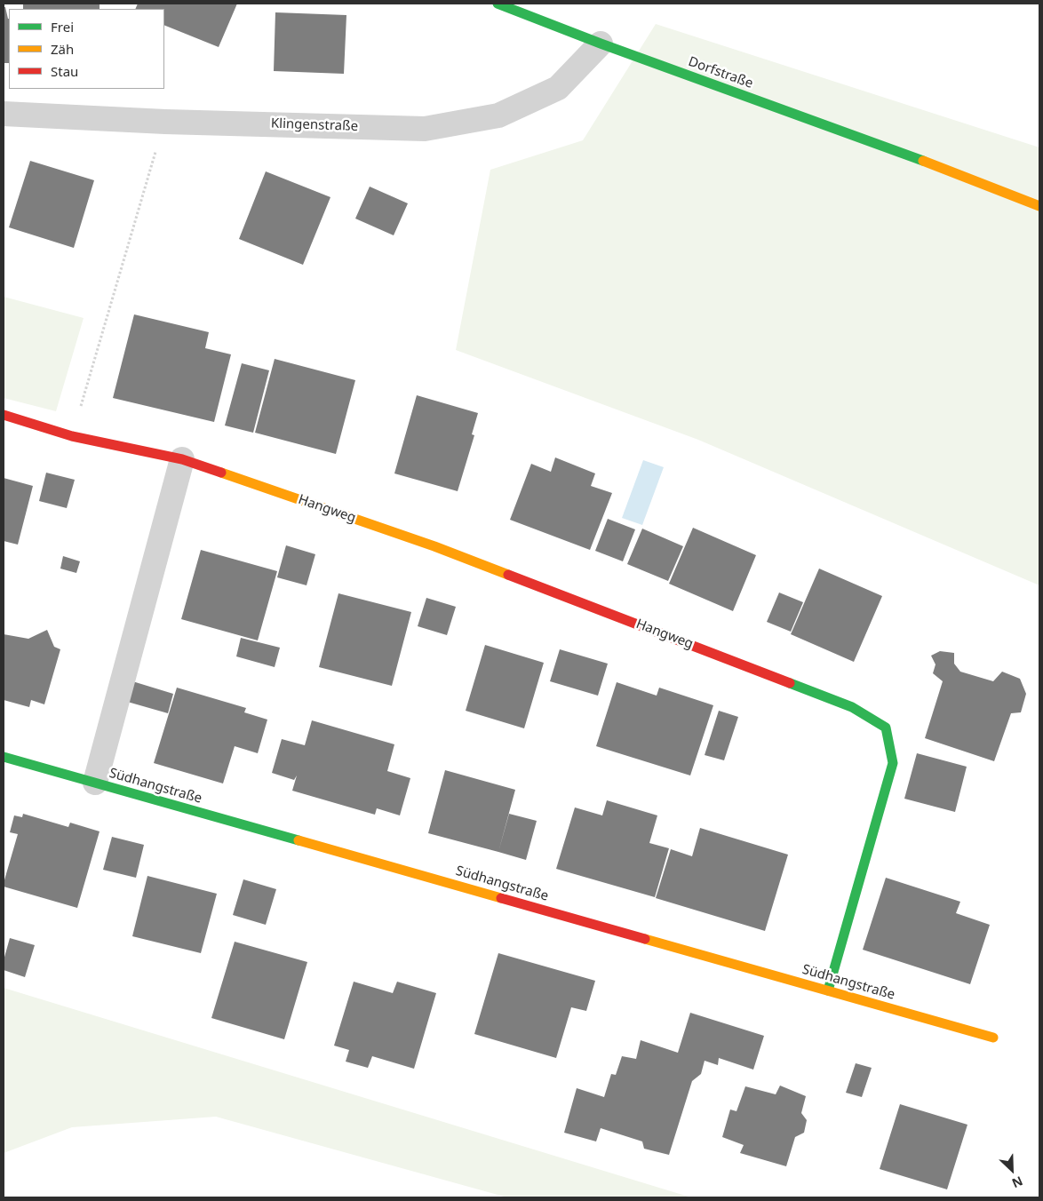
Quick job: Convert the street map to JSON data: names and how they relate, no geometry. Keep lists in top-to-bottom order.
{
  "streets": {
    "street": [
      "Dorfstraße",
      "Klingenstraße",
      "Hangweg",
      "Südhangstraße"
    ]
  },
  "crossings": [
    ["Dorfstraße", "Klingenstraße"],
    ["Hangweg", "Südhangstraße"]
  ],
  "legend": ["Frei", "Zäh", "Stau"],
  "north": "bottom right"
}
